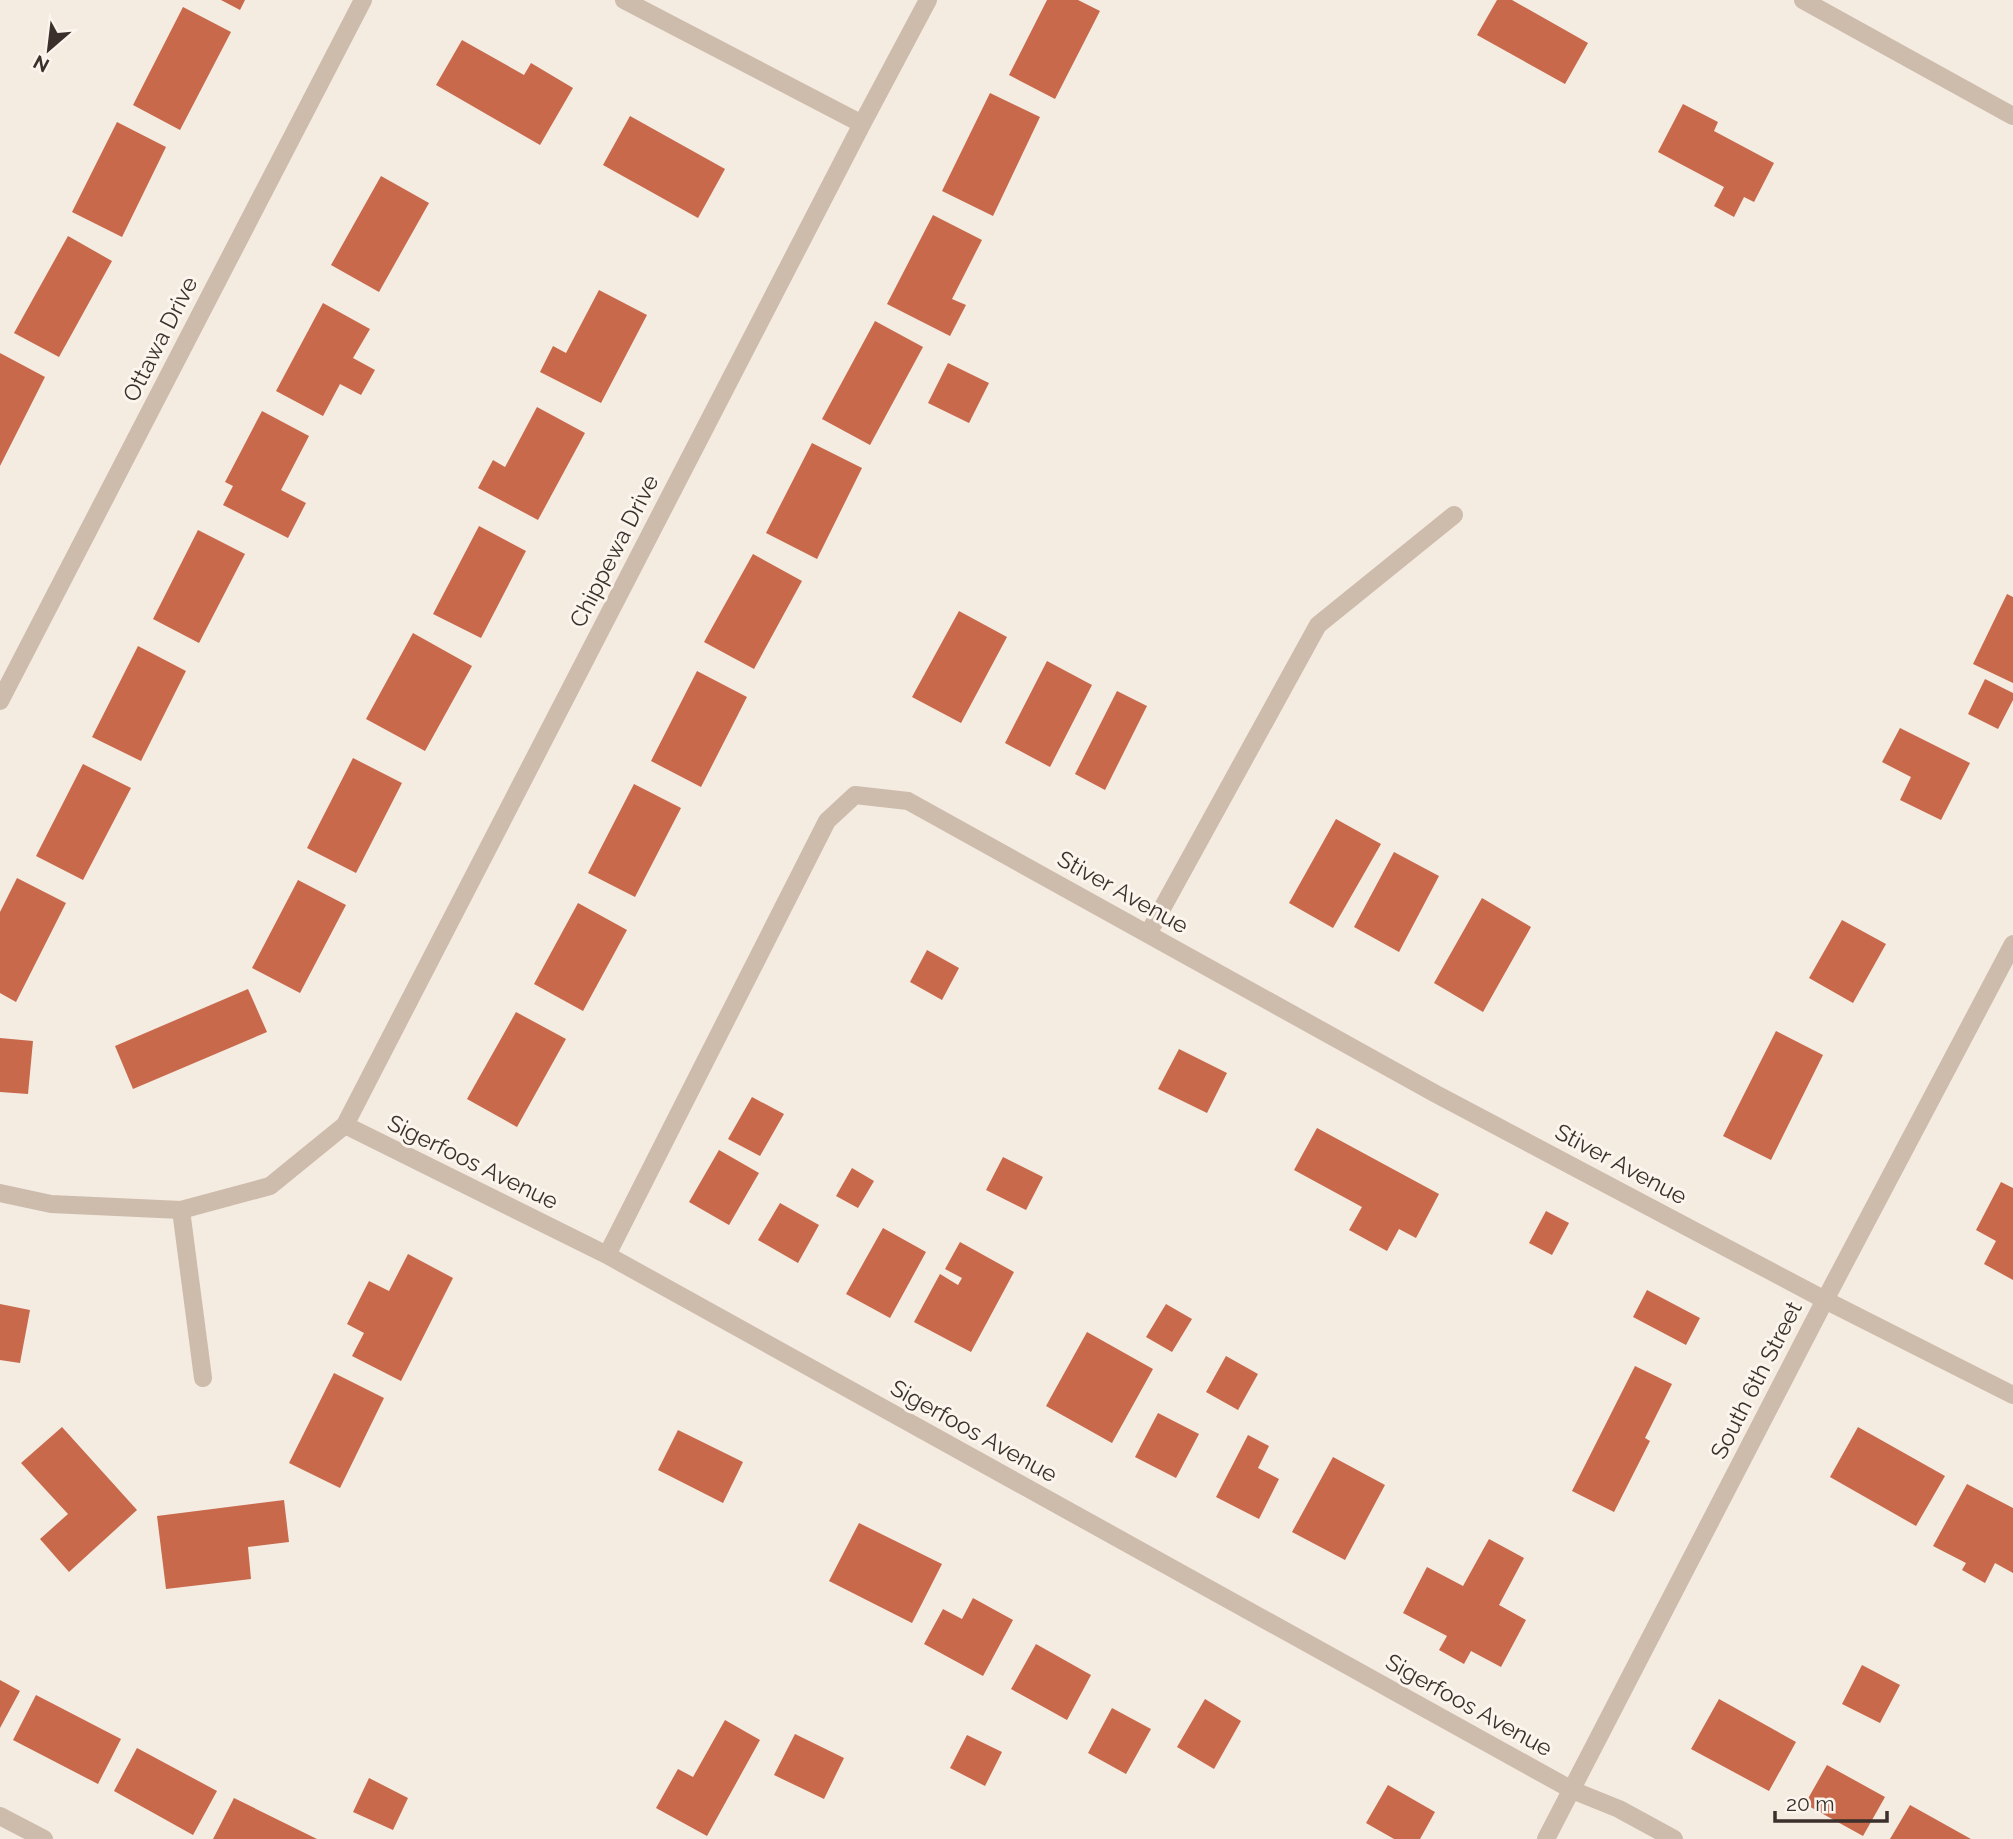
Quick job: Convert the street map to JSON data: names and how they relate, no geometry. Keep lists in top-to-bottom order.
{
  "streets": {
    "street": [
      "Ottawa Drive",
      "Chippewa Drive",
      "Stiver Avenue",
      "Sigerfoos Avenue",
      "South 6th Street"
    ]
  },
  "crossings": [
    ["Chippewa Drive", "Sigerfoos Avenue"],
    ["Stiver Avenue", "Sigerfoos Avenue"],
    ["Stiver Avenue", "South 6th Street"],
    ["Sigerfoos Avenue", "South 6th Street"]
  ],
  "scale_bar": "20 m",
  "north": "bottom left"
}
